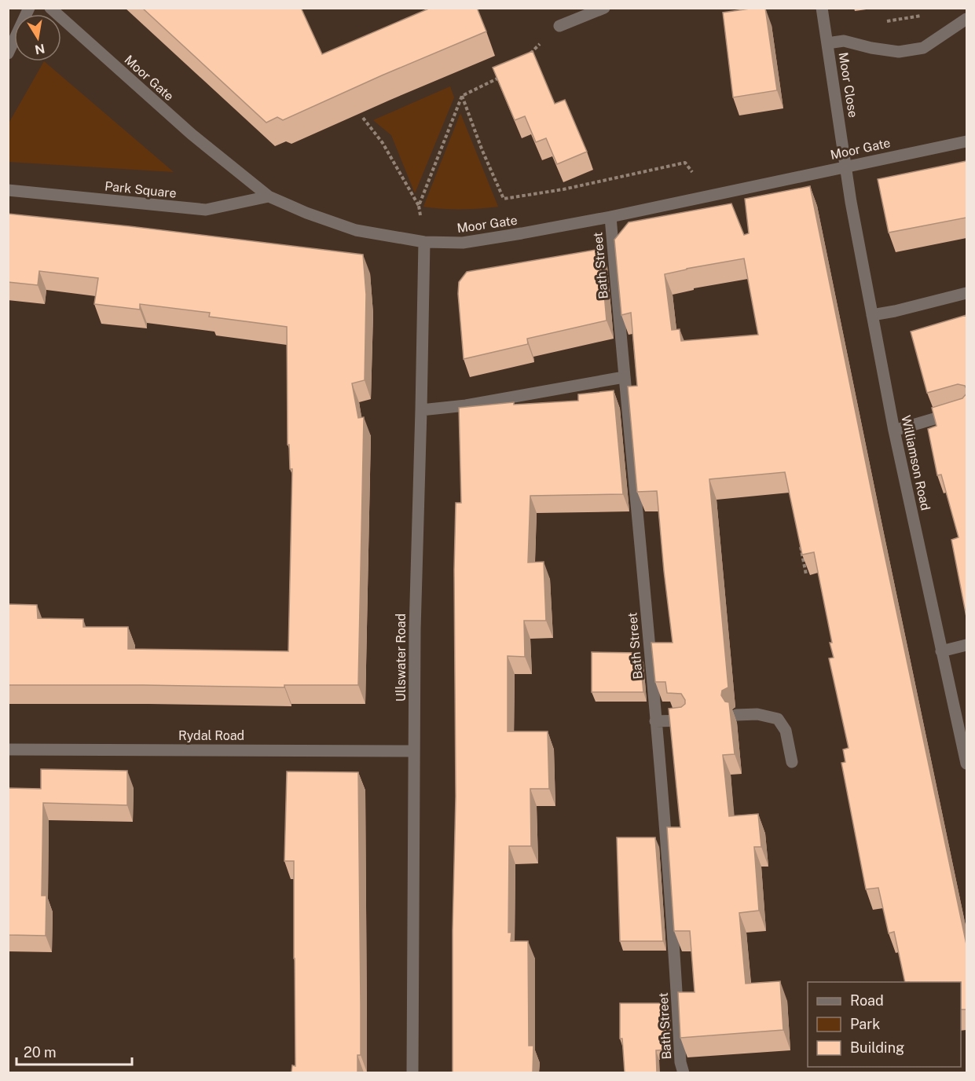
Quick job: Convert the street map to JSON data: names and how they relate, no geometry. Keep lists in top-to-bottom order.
{
  "streets": {
    "street": [
      "Moor Gate",
      "Moor Close",
      "Park Square",
      "Bath Street",
      "Williamson Road",
      "Ullswater Road",
      "Rydal Road"
    ]
  },
  "crossings": [
    ["Moor Gate", "Moor Close"],
    ["Moor Gate", "Park Square"],
    ["Moor Gate", "Bath Street"],
    ["Moor Gate", "Williamson Road"],
    ["Moor Gate", "Ullswater Road"],
    ["Moor Close", "Williamson Road"],
    ["Ullswater Road", "Rydal Road"]
  ],
  "legend": ["Road", "Park", "Building"],
  "scale_bar": "20 m",
  "north": "bottom"
}
